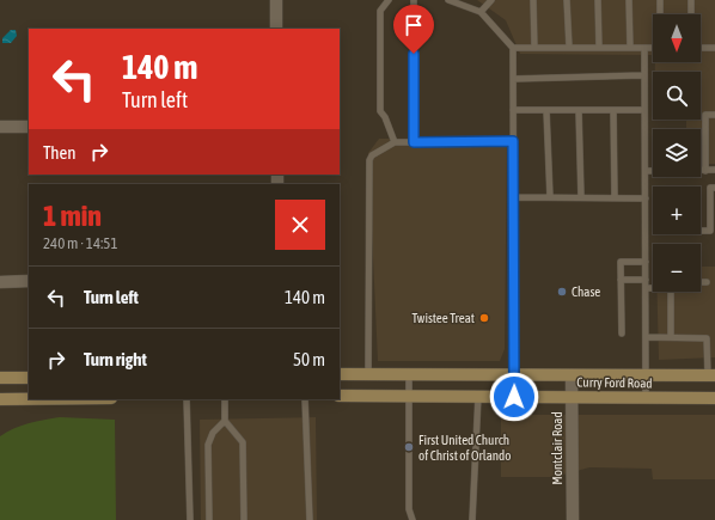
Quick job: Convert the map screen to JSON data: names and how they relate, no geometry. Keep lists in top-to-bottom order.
{
  "streets": {
    "main road": ["Curry Ford Road"],
    "street": ["Montclair Road"]
  },
  "crossings": [
    ["Curry Ford Road", "Montclair Road"]
  ],
  "places": ["Chase", "Twistee Treat", "First United Church of Christ of Orlando"],
  "north": "bottom",
  "page": {
    "map_buttons": ["+", "−"],
    "turn": ["140 m", "Turn left"],
    "then": "Then",
    "heading": ["1 min", "240 m · 14:51"],
    "list": [
      {
        "name": "Turn left",
        "value": "140 m"
      },
      {
        "name": "Turn right",
        "value": "50 m"
      }
    ]
  }
}
